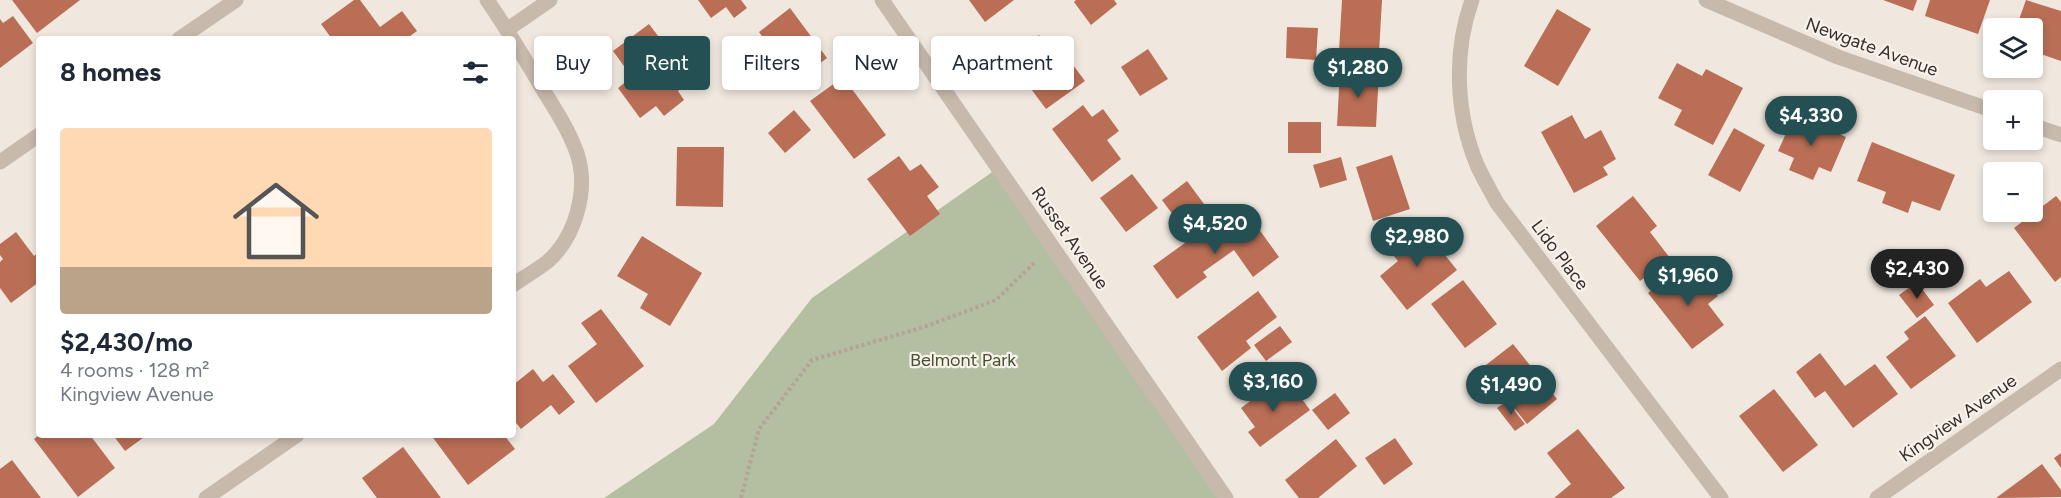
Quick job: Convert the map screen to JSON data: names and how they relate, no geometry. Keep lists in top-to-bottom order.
{
  "streets": {
    "street": [
      "Newgate Avenue",
      "Russet Avenue",
      "Lido Place",
      "Kingview Avenue"
    ]
  },
  "parks": ["Belmont Park"],
  "page": {
    "map_buttons": ["+", "−"],
    "chip": [
      "Buy",
      "Rent",
      "Filters",
      "New",
      "Apartment"
    ],
    "heading": "8 homes",
    "price": [
      "$1,280",
      "$4,330",
      "$4,520",
      "$2,980",
      "$2,430",
      "$1,960",
      "$3,160",
      "$1,490"
    ],
    "list": [
      {
        "name": "$2,430/mo",
        "note": "4 rooms · 128 m² · Kingview Avenue"
      }
    ]
  }
}
